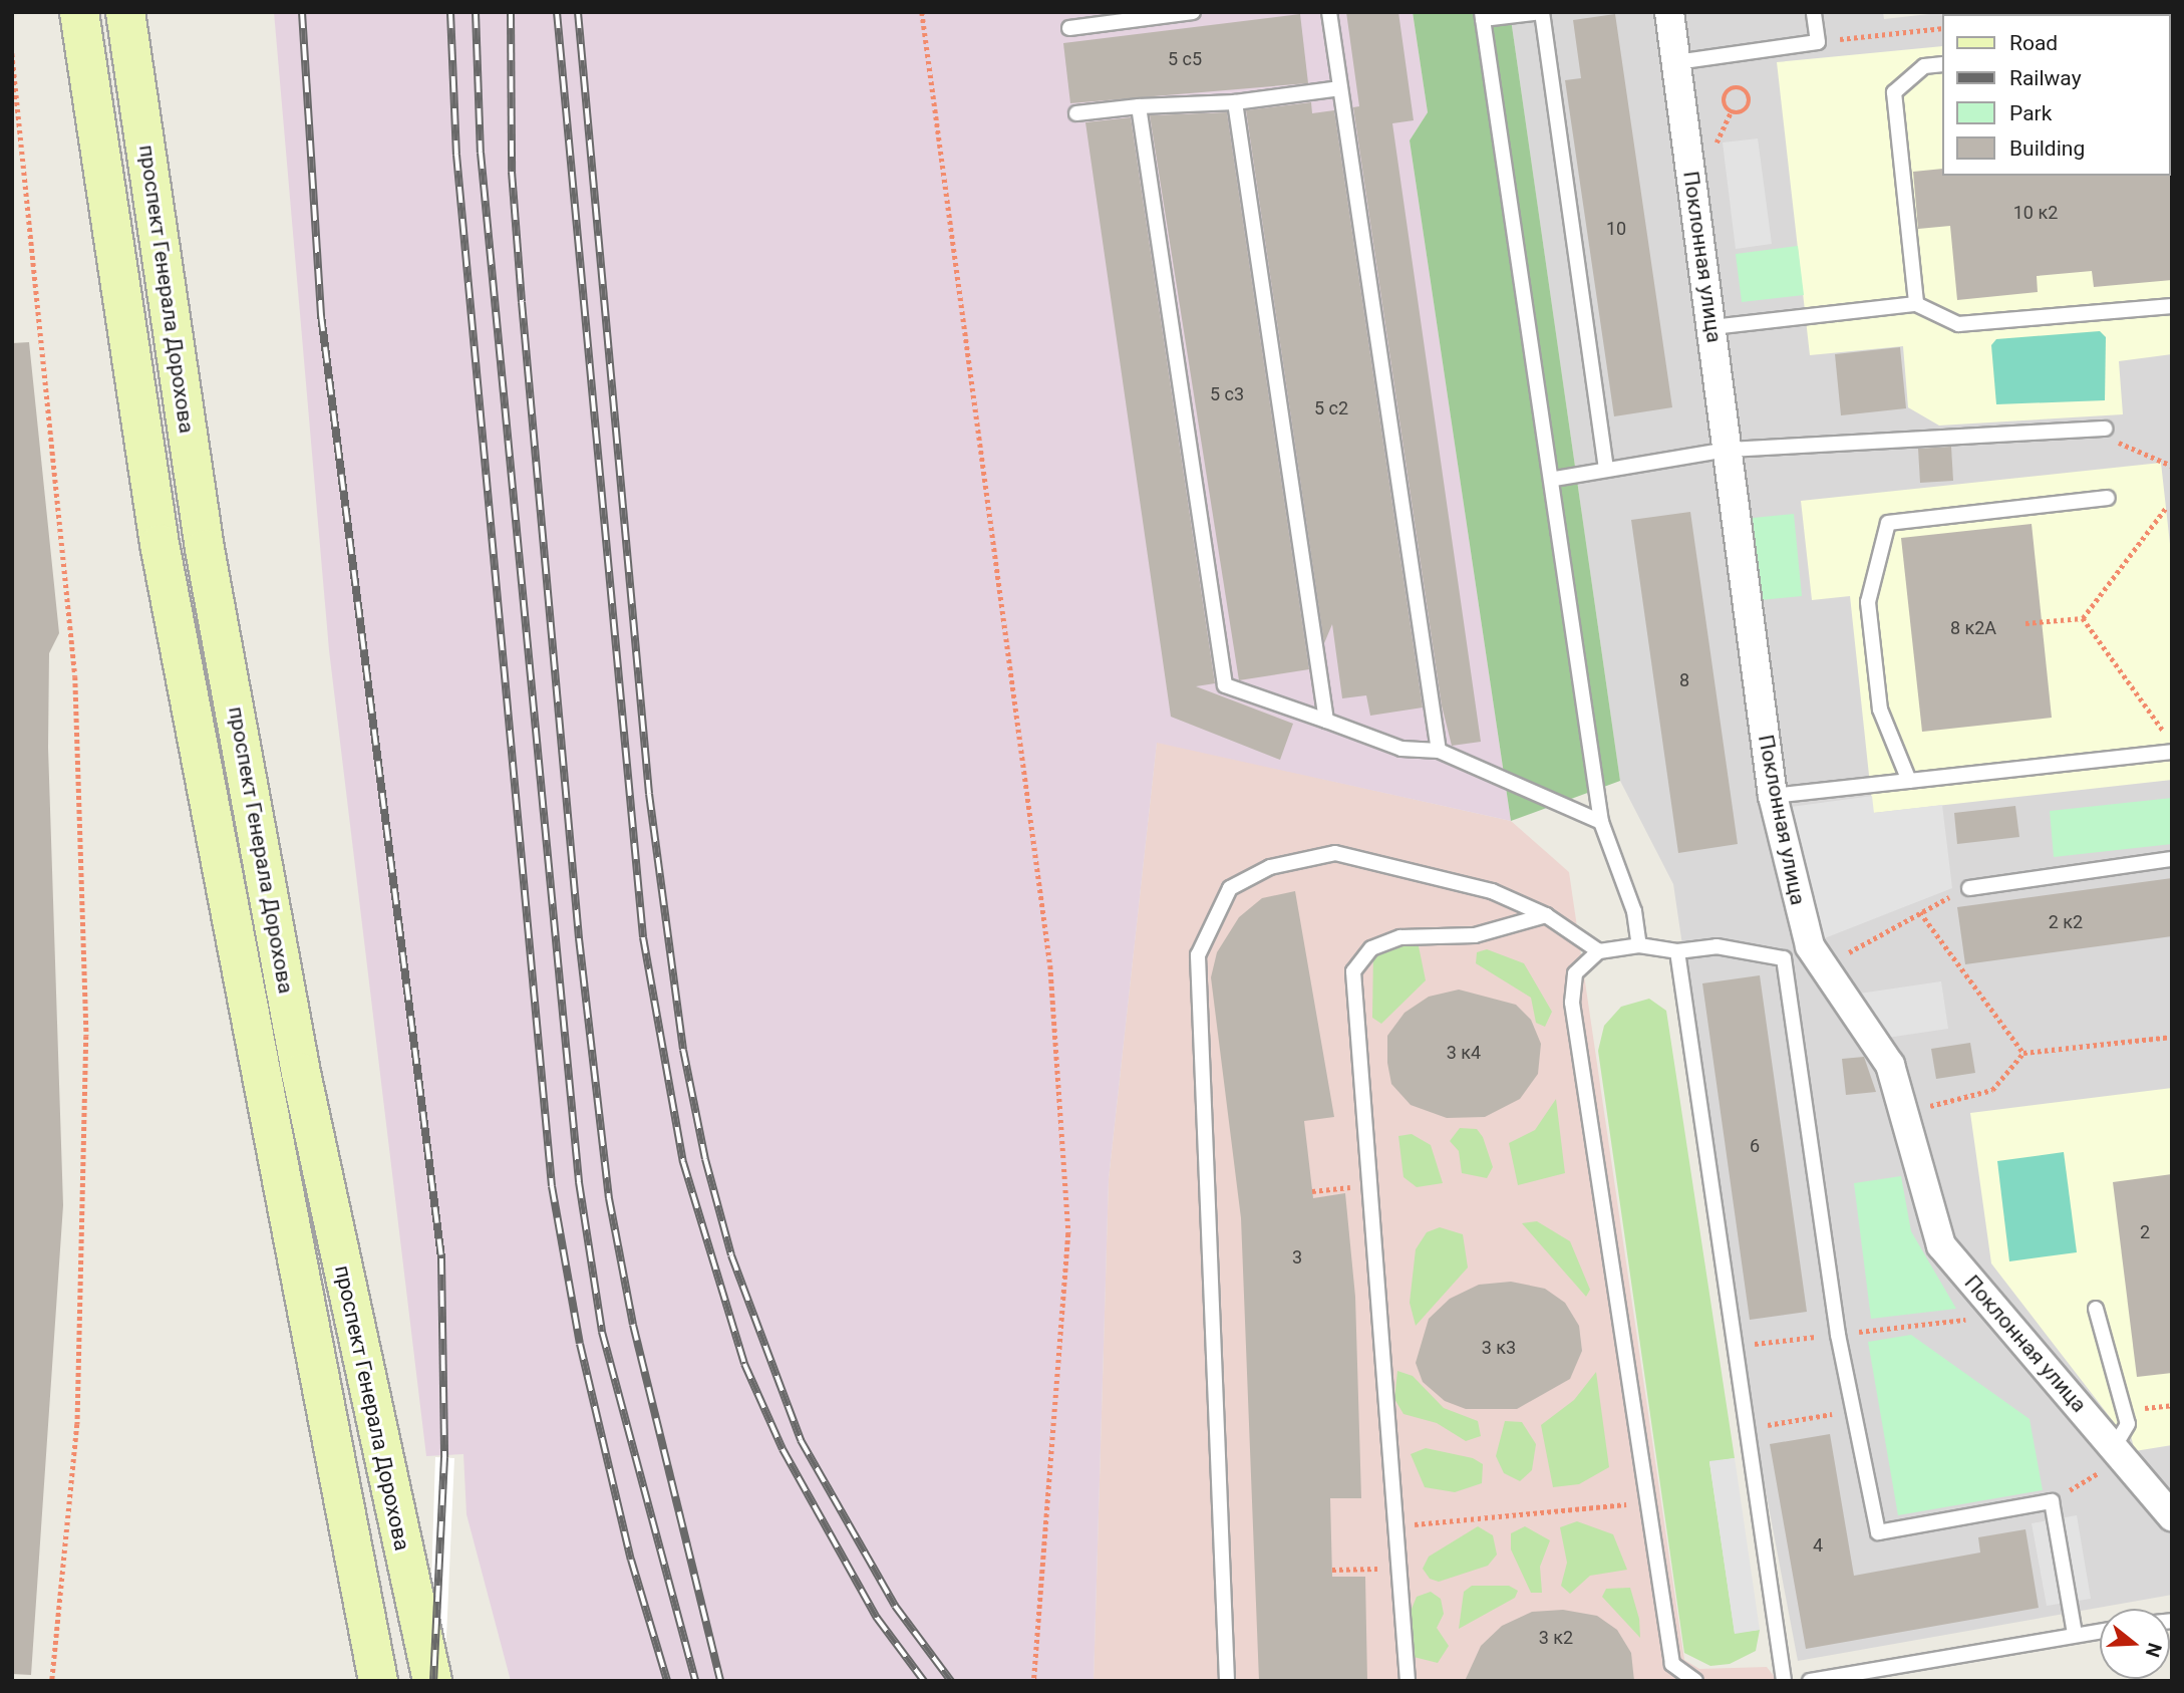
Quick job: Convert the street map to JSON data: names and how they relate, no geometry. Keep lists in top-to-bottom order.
{
  "streets": {
    "main road": ["проспект Генерала Дорохова"],
    "street": ["Поклонная улица"]
  },
  "house_numbers": [
    "5 с5",
    "10 к2",
    "10",
    "5 с3",
    "5 с2",
    "8 к2А",
    "8",
    "2 к2",
    "3 к4",
    "6",
    "2",
    "3",
    "3 к3",
    "4",
    "3 к2"
  ],
  "legend": [
    "Road",
    "Railway",
    "Park",
    "Building"
  ],
  "north": "right"
}
